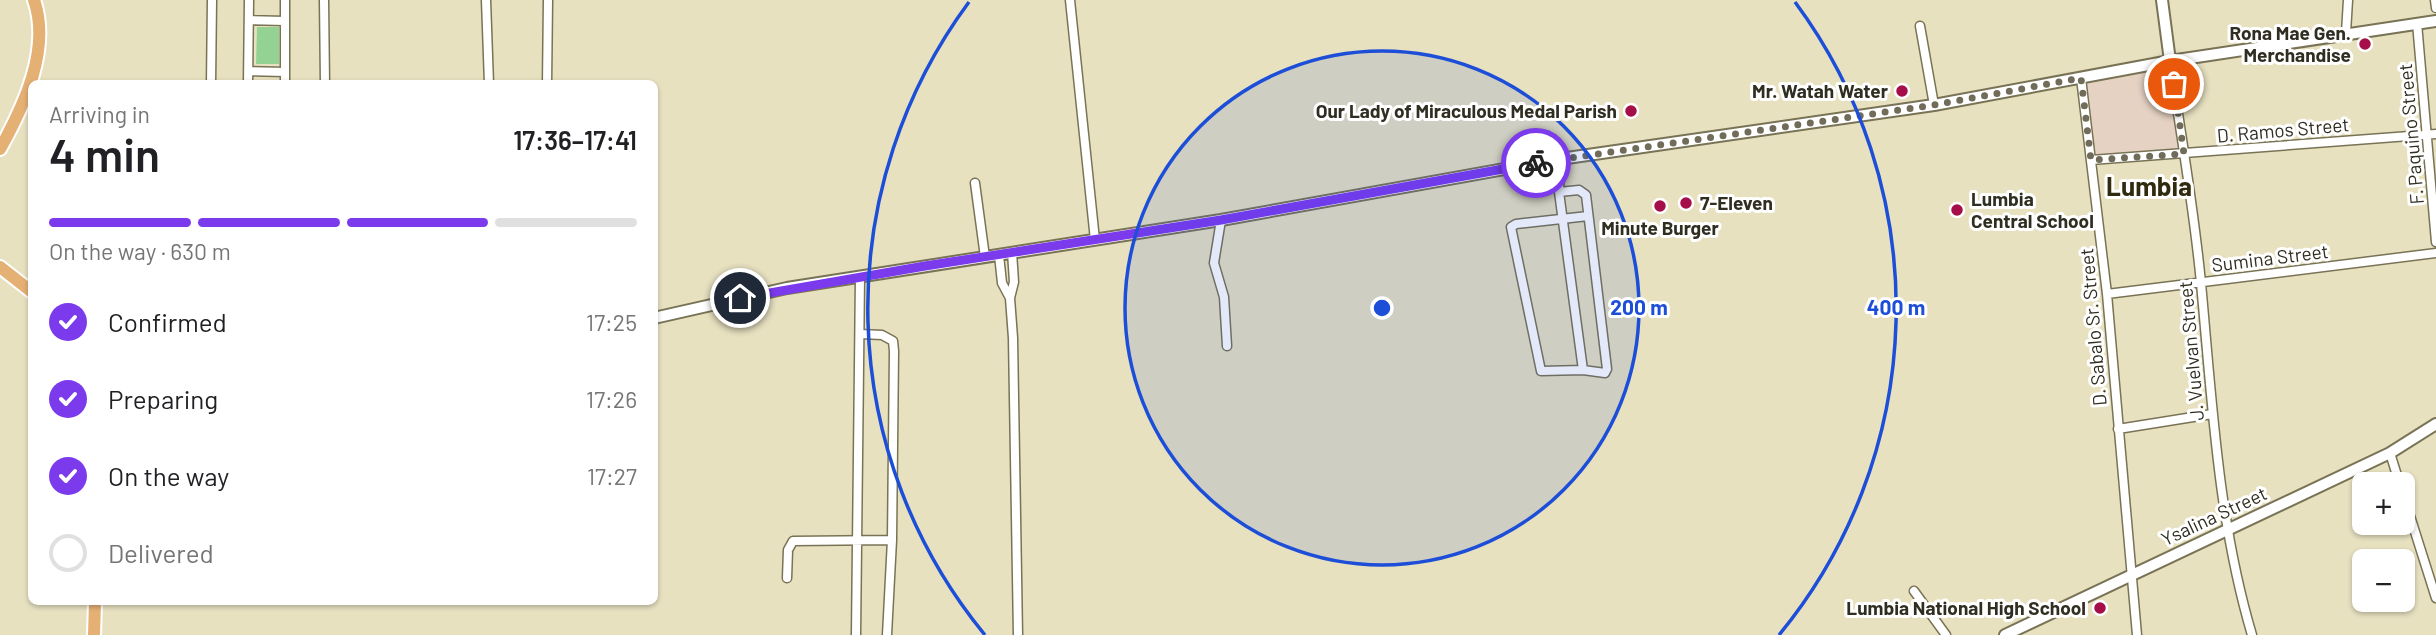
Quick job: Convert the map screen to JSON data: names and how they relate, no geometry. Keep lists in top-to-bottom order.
{
  "streets": {
    "street": [
      "D. Ramos Street",
      "F. Paquino Street",
      "Sumina Street",
      "D. Sabalo Sr. Street",
      "J. Vuelvan Street",
      "Ysalina Street"
    ]
  },
  "crossings": [
    ["D. Ramos Street", "F. Paquino Street"],
    ["D. Ramos Street", "D. Sabalo Sr. Street"],
    ["D. Ramos Street", "J. Vuelvan Street"],
    ["Sumina Street", "D. Sabalo Sr. Street"],
    ["Sumina Street", "J. Vuelvan Street"],
    ["D. Sabalo Sr. Street", "Ysalina Street"],
    ["J. Vuelvan Street", "Ysalina Street"]
  ],
  "districts": ["Lumbia"],
  "places": [
    "Rona Mae Gen. Merchandise",
    "Mr. Watah Water",
    "Our Lady of Miraculous Medal Parish",
    "7-Eleven",
    "Minute Burger",
    "Lumbia Central School",
    "Lumbia National High School"
  ],
  "page": {
    "heading": ["4 min", "Arriving in", "17:36–17:41"],
    "bar": "On the way · 630 m",
    "list": [
      ["Confirmed", "17:25"],
      ["Preparing", "17:26"],
      ["On the way", "17:27"],
      "Delivered"
    ],
    "map_buttons": ["+", "−"]
  },
  "rings": ["200 m", "400 m"]
}
